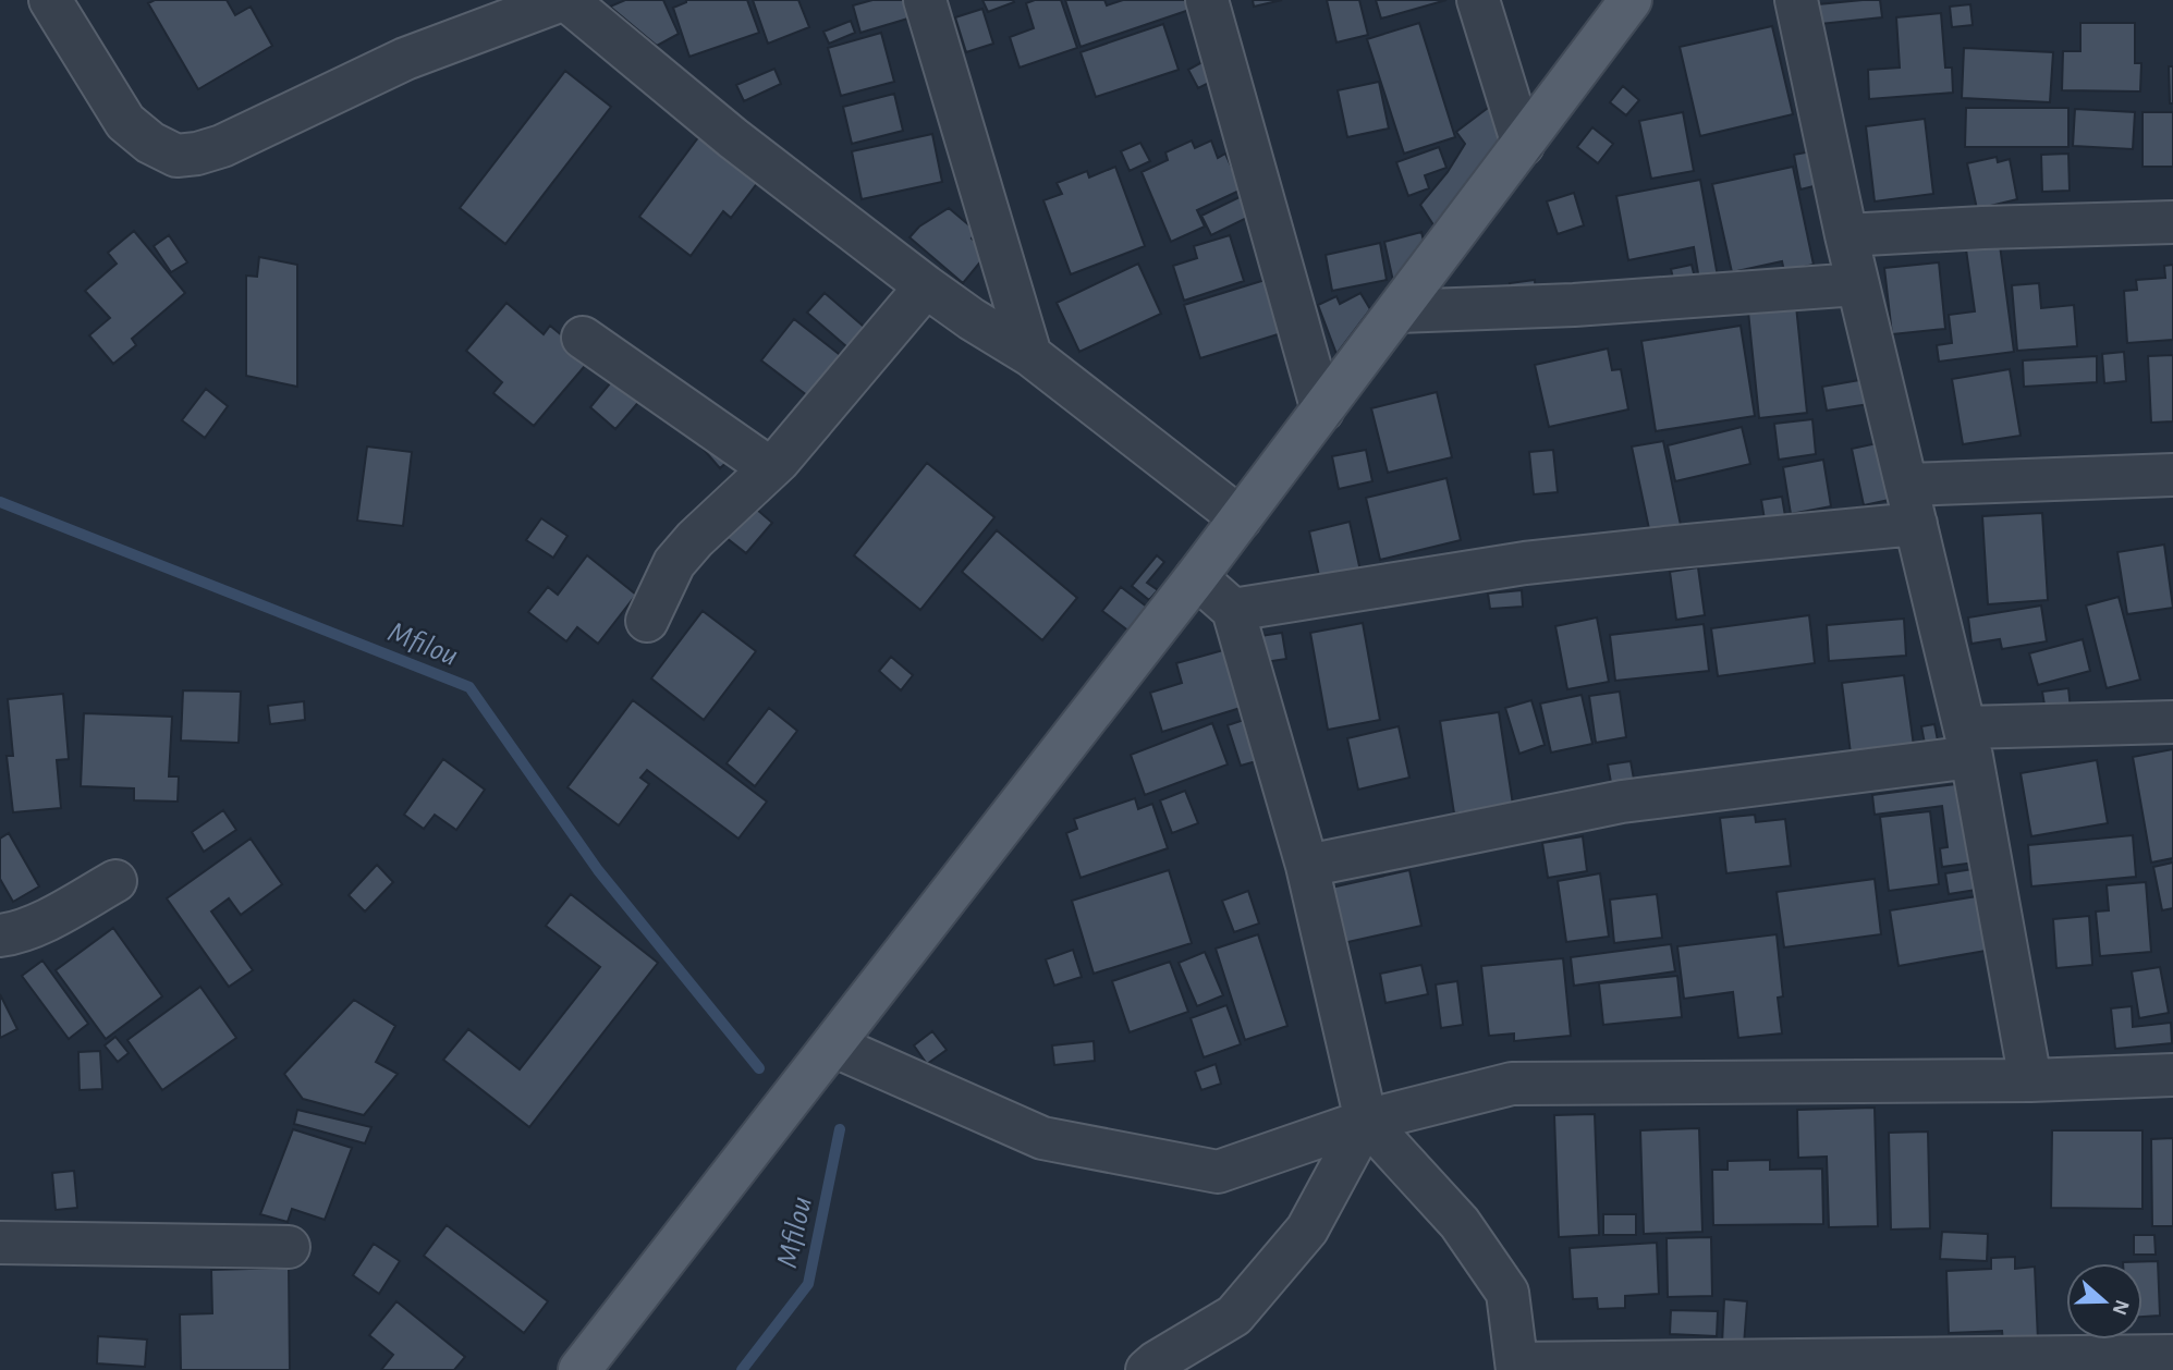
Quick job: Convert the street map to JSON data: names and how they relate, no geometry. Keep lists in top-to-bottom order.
{
  "water": ["Mfilou"],
  "north": "right"
}
